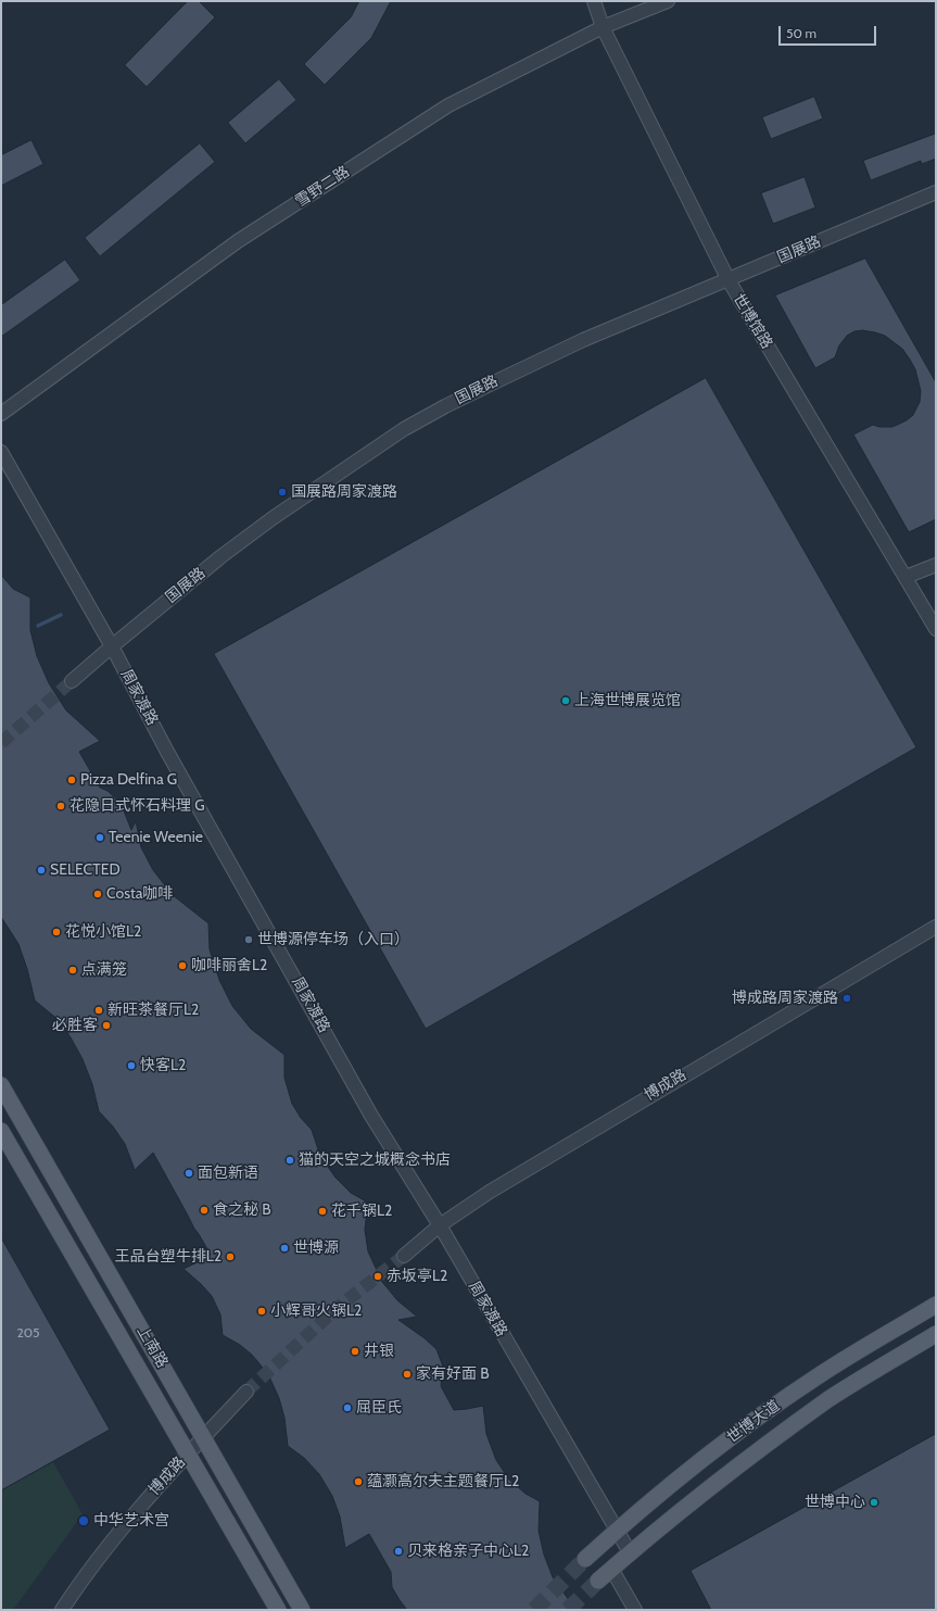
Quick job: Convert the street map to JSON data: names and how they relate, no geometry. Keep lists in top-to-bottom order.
{
  "streets": {
    "main road": ["上南路", "世博大道"],
    "street": [
      "雪野二路",
      "国展路",
      "世博馆路",
      "周家渡路",
      "博成路"
    ]
  },
  "crossings": [
    ["雪野二路", "世博馆路"],
    ["国展路", "世博馆路"],
    ["国展路", "周家渡路"],
    ["周家渡路", "博成路"],
    ["周家渡路", "世博大道"],
    ["博成路", "上南路"]
  ],
  "places": [
    "国展路周家渡路",
    "上海世博展览馆",
    "Pizza Delfina G",
    "花隐日式怀石料理 G",
    "Teenie Weenie",
    "SELECTED",
    "Costa咖啡",
    "花悦小馆L2",
    "世博源停车场（入口）",
    "咖啡丽舍L2",
    "点满笼",
    "博成路周家渡路",
    "新旺茶餐厅L2",
    "必胜客",
    "快客L2",
    "猫的天空之城概念书店",
    "面包新语",
    "食之秘 B",
    "花千锅L2",
    "世博源",
    "王品台塑牛排L2",
    "赤坂亭L2",
    "小辉哥火锅L2",
    "井银",
    "家有好面 B",
    "屈臣氏",
    "蕴灏高尔夫主题餐厅L2",
    "世博中心",
    "中华艺术宫",
    "贝来格亲子中心L2"
  ],
  "house_numbers": ["205"],
  "scale_bar": "50 m"
}
